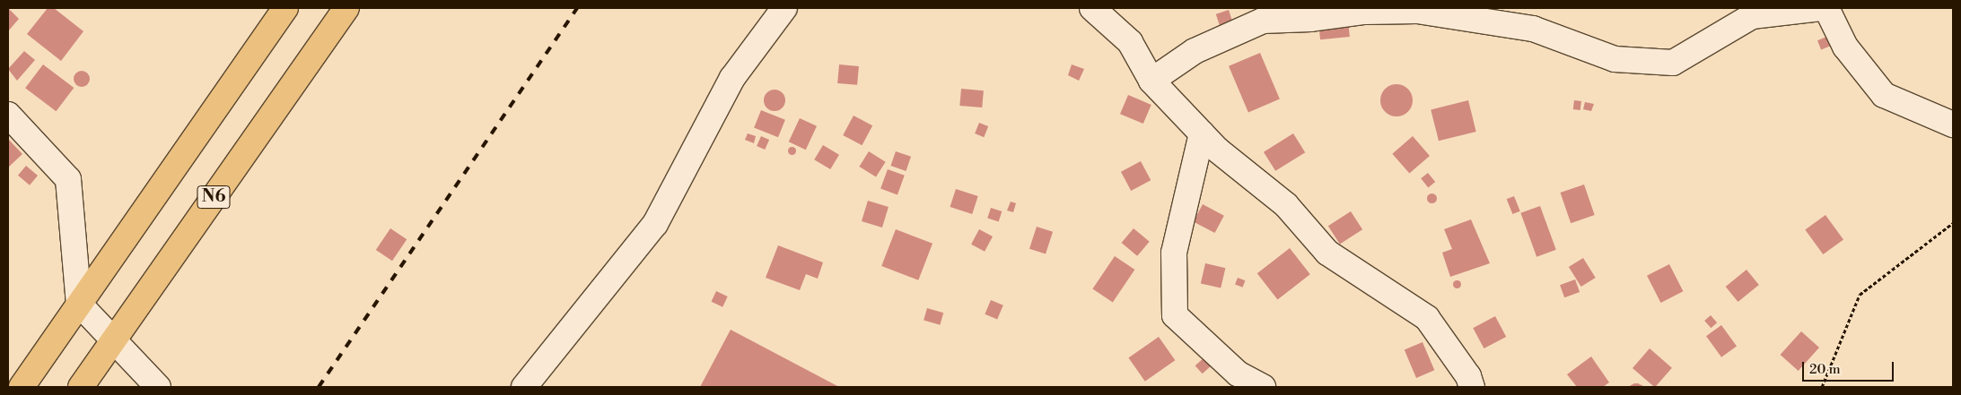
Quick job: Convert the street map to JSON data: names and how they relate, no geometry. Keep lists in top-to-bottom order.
{
  "streets": {
    "highway": ["N6"]
  },
  "scale_bar": "20 m"
}
